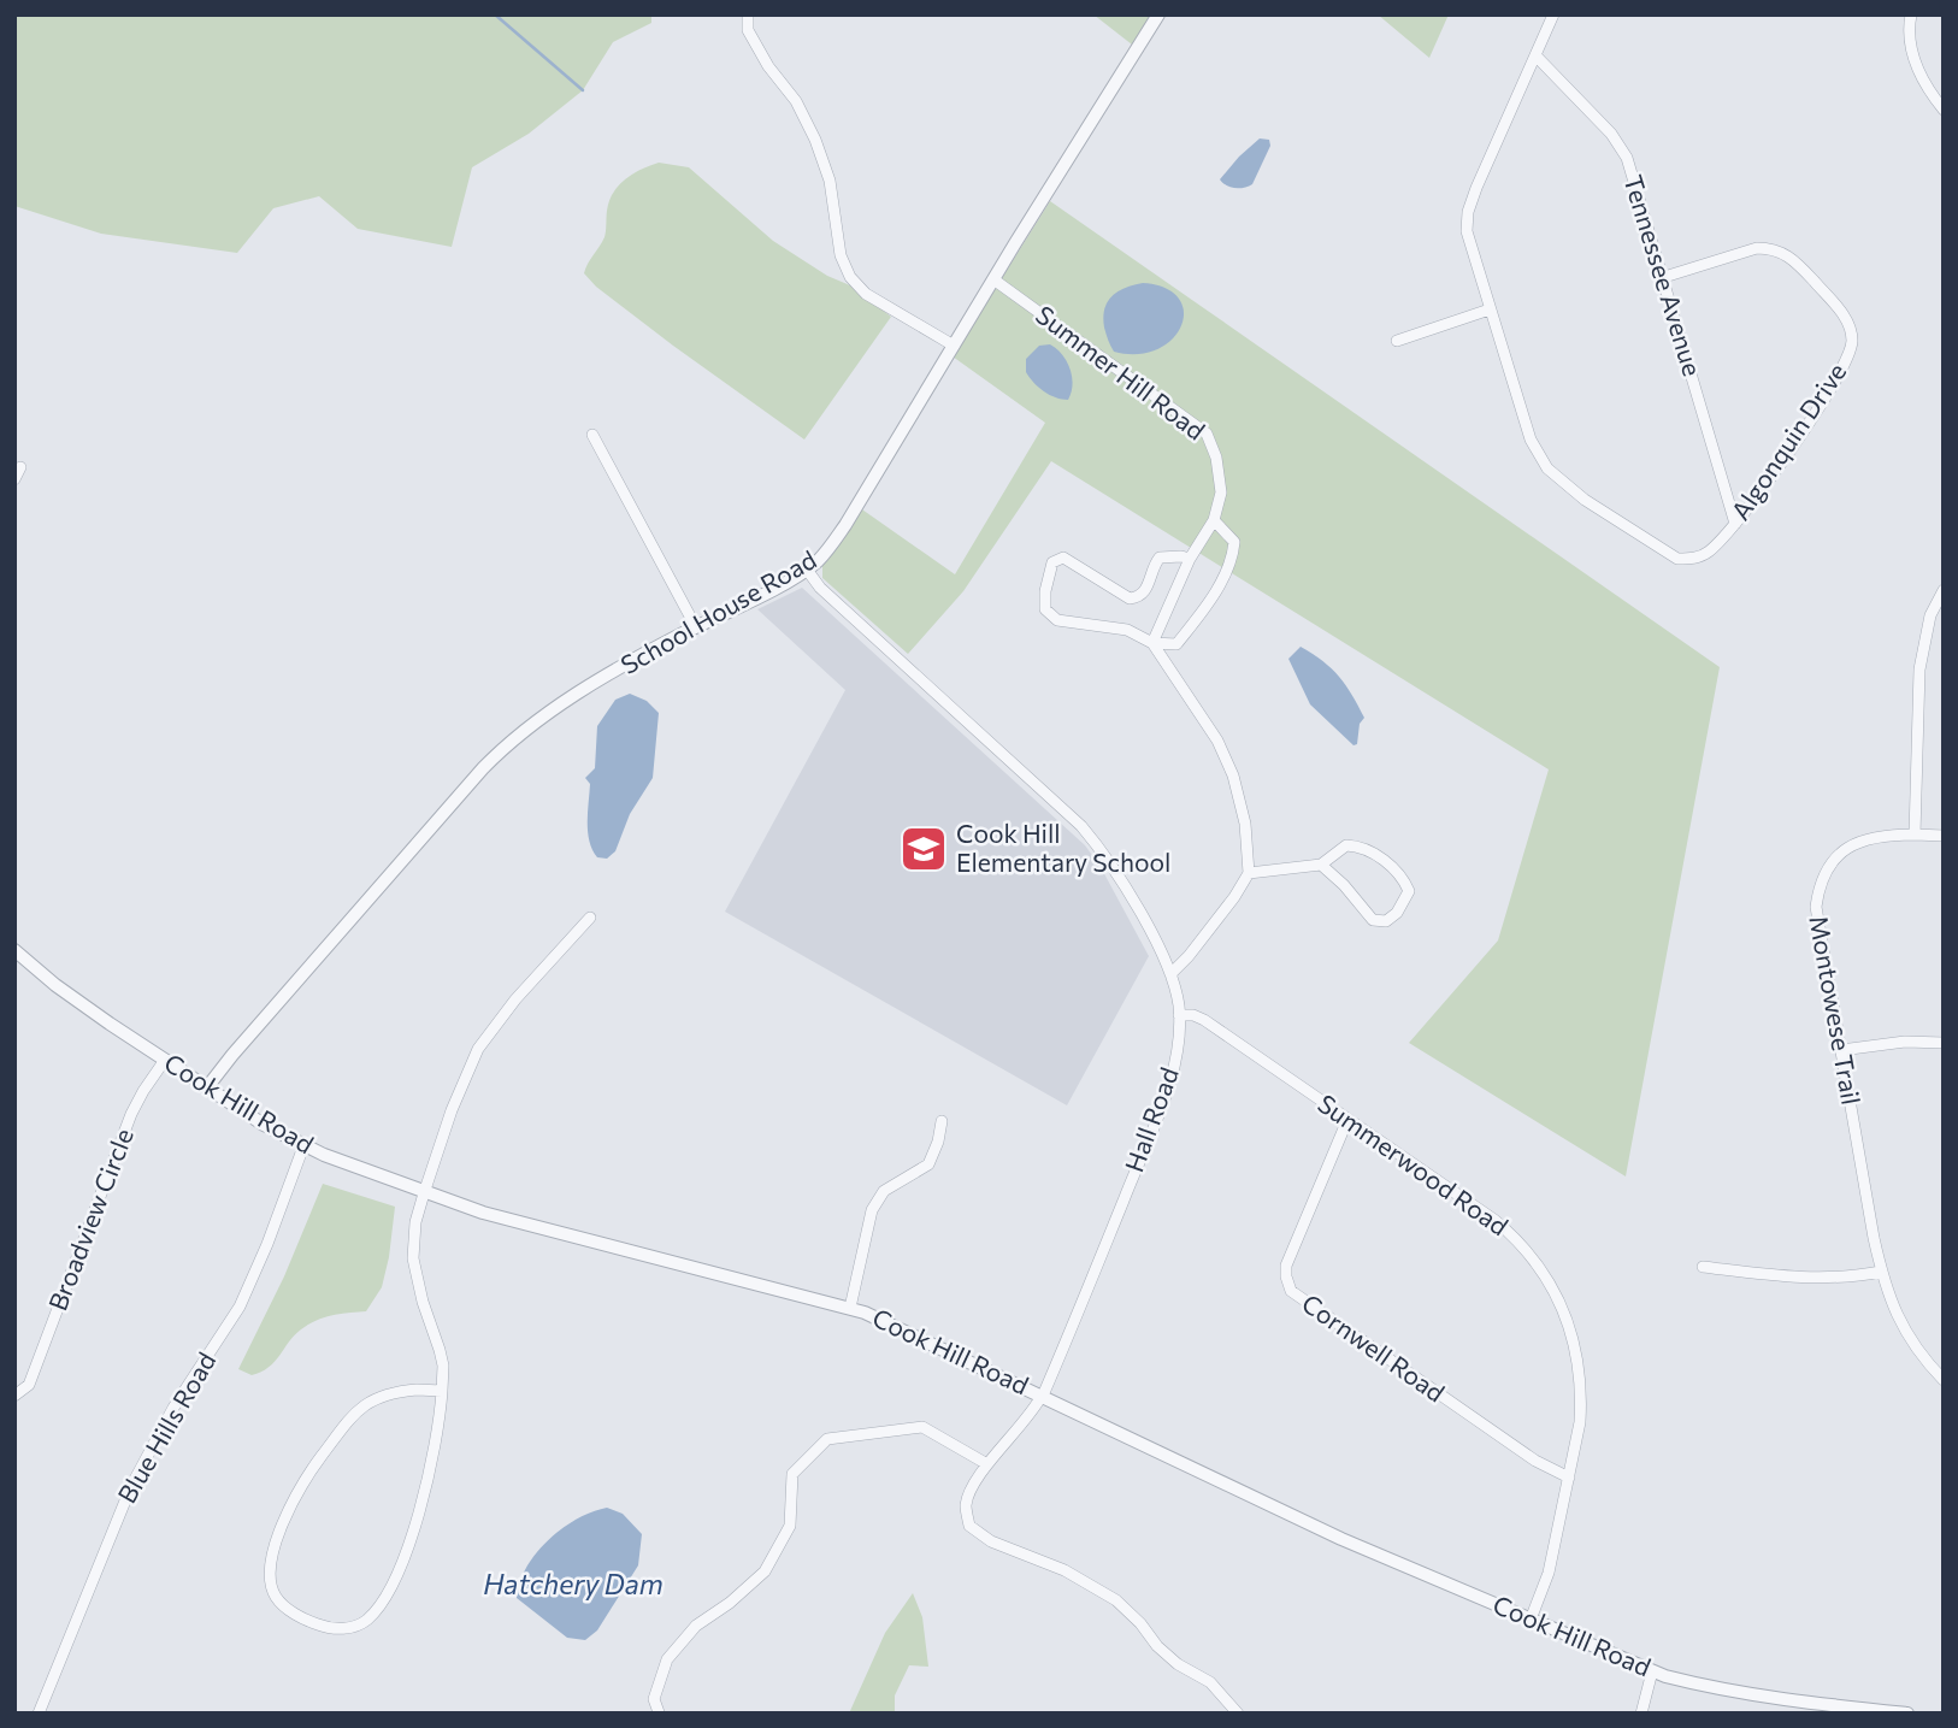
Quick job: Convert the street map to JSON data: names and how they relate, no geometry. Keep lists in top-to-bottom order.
{
  "streets": {
    "street": [
      "Tennessee Avenue",
      "Summer Hill Road",
      "Algonquin Drive",
      "School House Road",
      "Montowese Trail",
      "Cook Hill Road",
      "Hall Road",
      "Summerwood Road",
      "Broadview Circle",
      "Cornwell Road",
      "Blue Hills Road"
    ]
  },
  "crossings": [
    ["Tennessee Avenue", "Algonquin Drive"],
    ["Summer Hill Road", "School House Road"],
    ["School House Road", "Cook Hill Road"],
    ["School House Road", "Hall Road"],
    ["Cook Hill Road", "Hall Road"],
    ["Cook Hill Road", "Summerwood Road"],
    ["Cook Hill Road", "Broadview Circle"],
    ["Cook Hill Road", "Blue Hills Road"],
    ["Hall Road", "Summerwood Road"],
    ["Summerwood Road", "Cornwell Road"]
  ],
  "water": ["Hatchery Dam"],
  "places": {
    "school or university": ["Cook Hill Elementary School"]
  }
}
